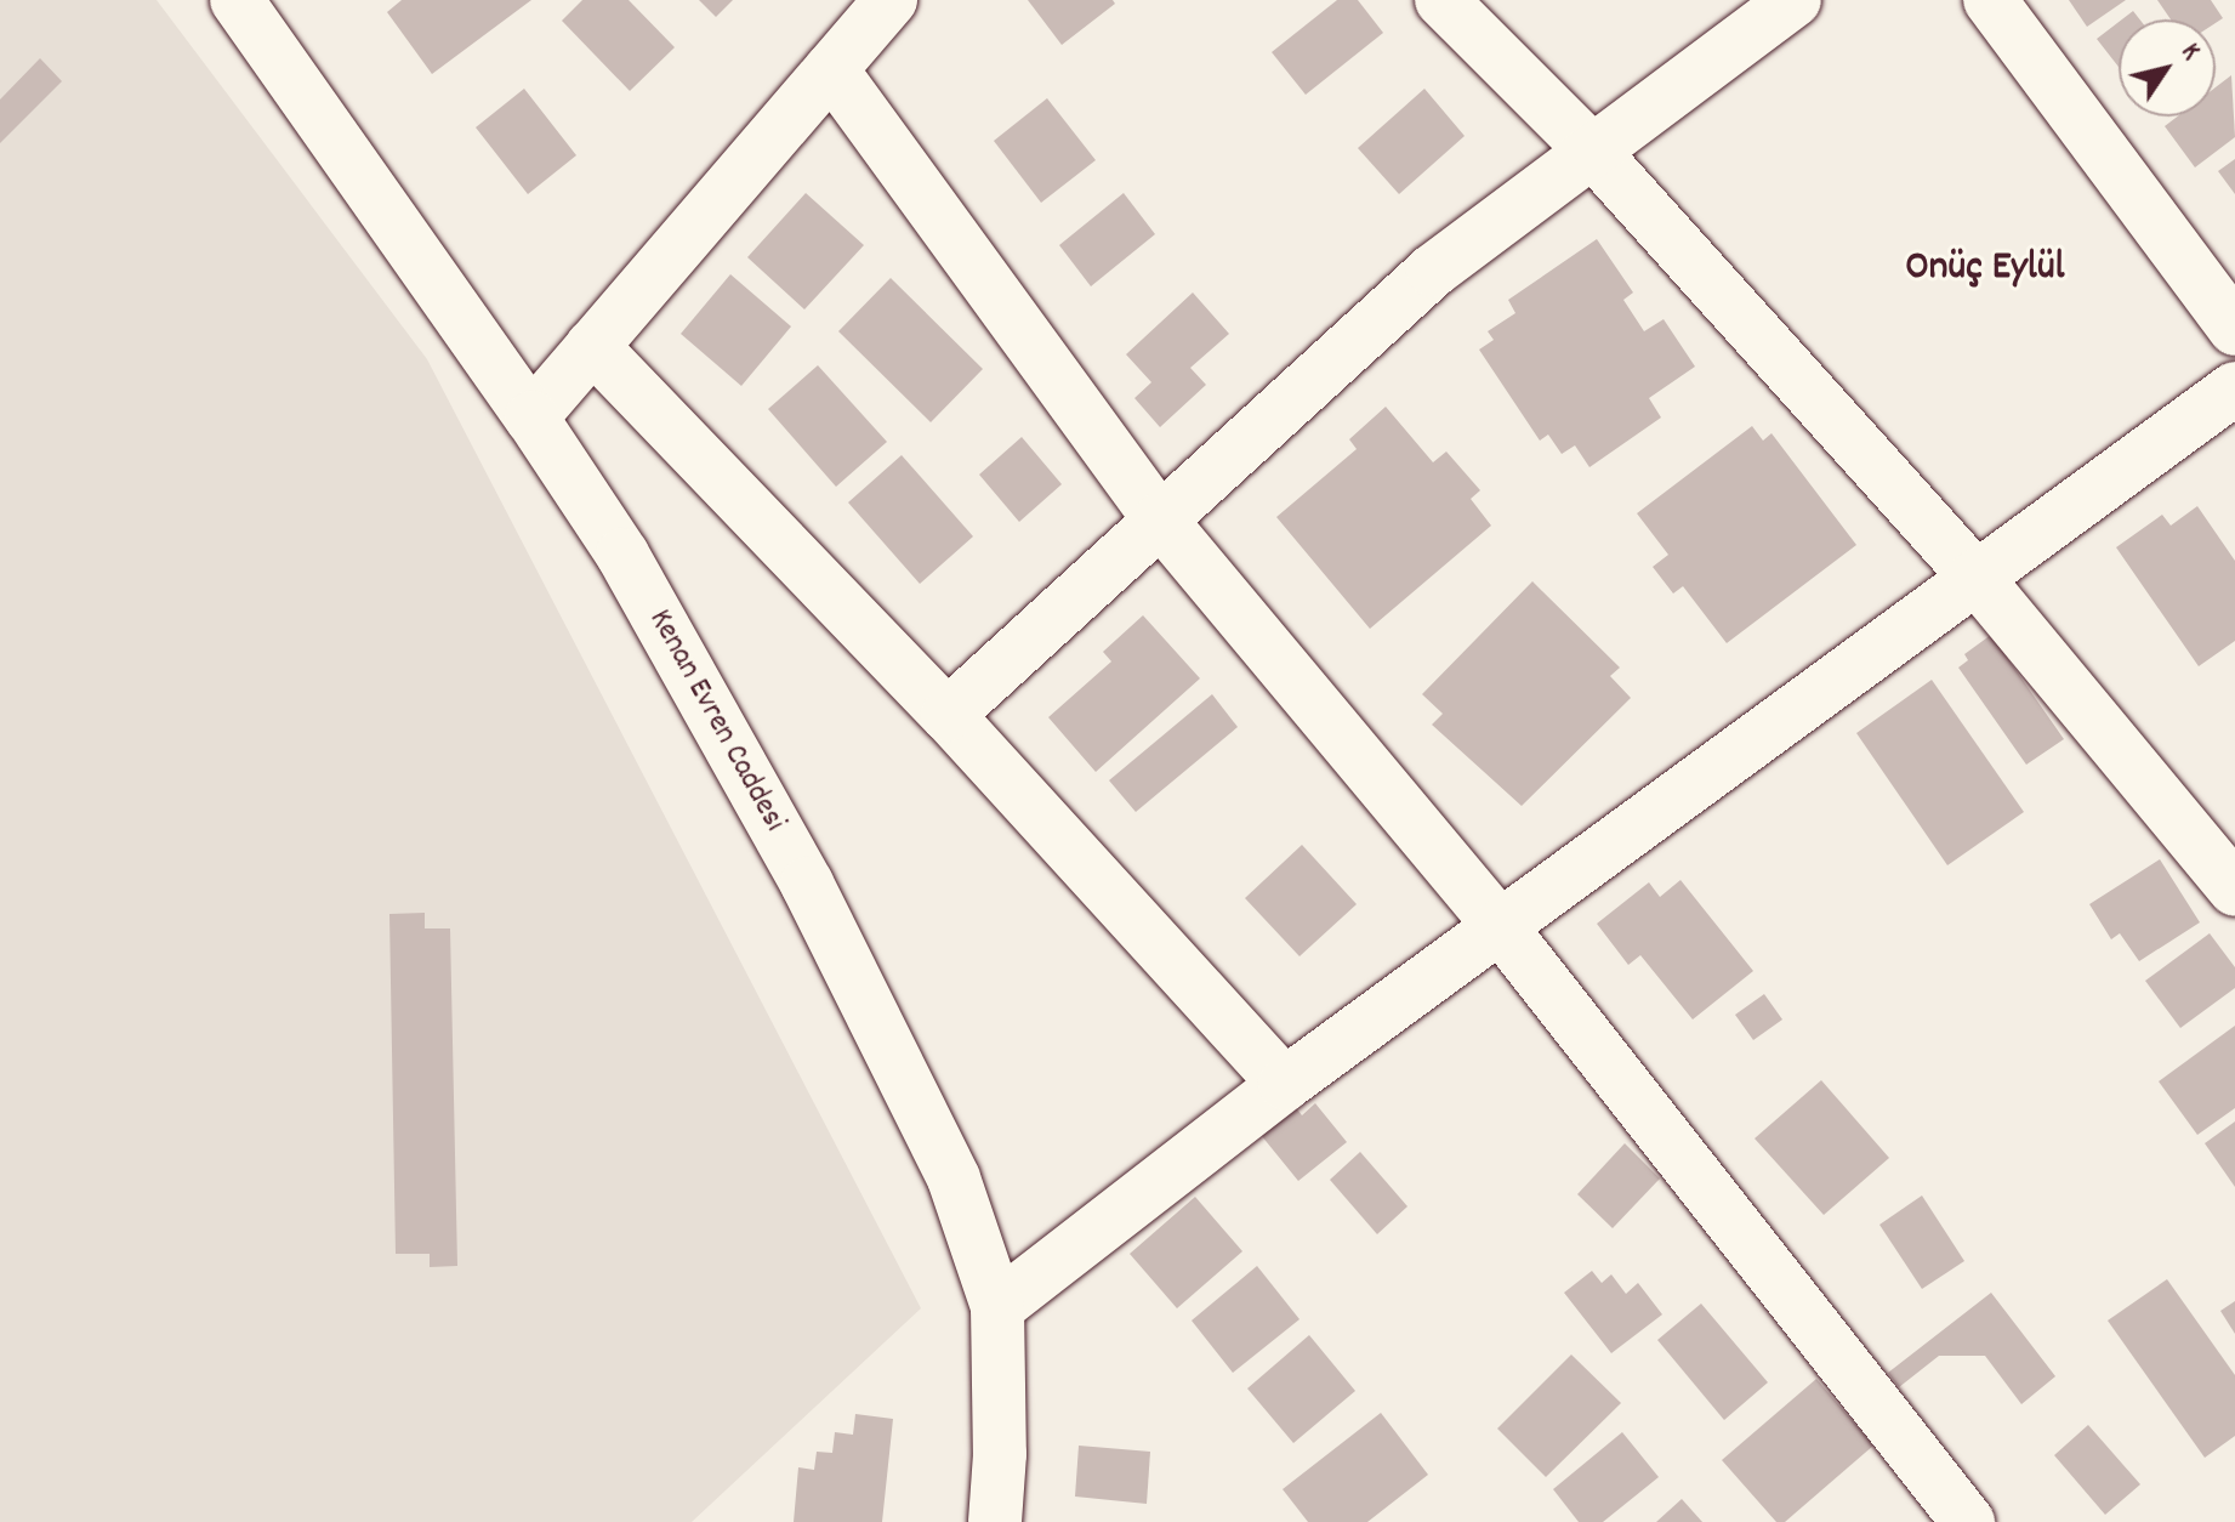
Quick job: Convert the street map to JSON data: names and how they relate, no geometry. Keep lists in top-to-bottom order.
{
  "streets": {
    "street": ["Kenan Evren Caddesi"]
  },
  "districts": ["Onüç Eylül"],
  "north": "top right"
}
